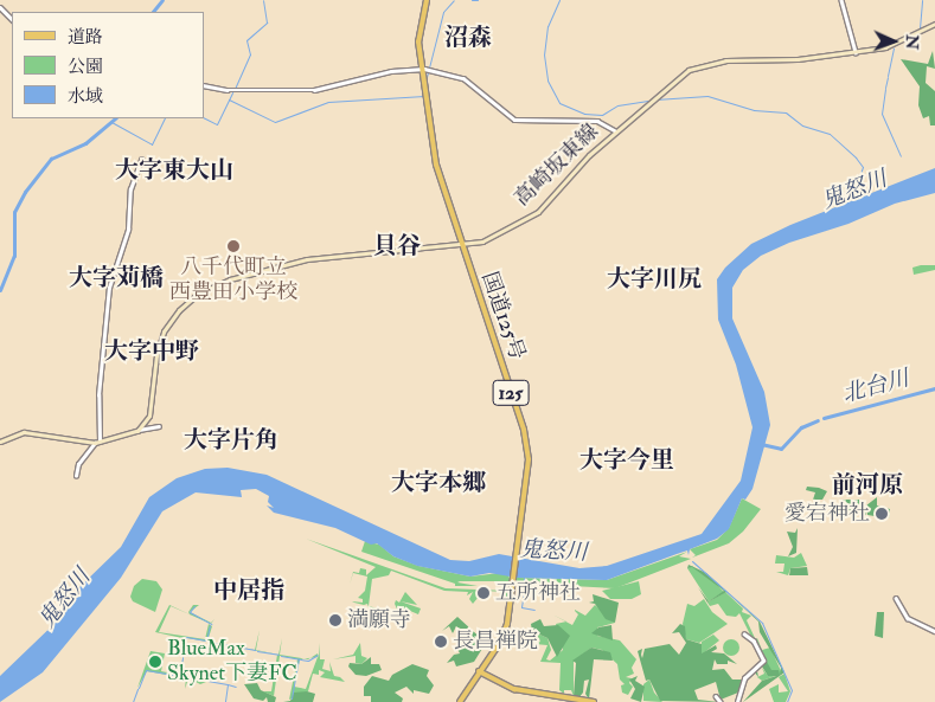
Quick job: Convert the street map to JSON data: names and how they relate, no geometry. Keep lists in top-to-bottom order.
{
  "streets": {
    "main road": ["高崎坂東線", "国道125号", "125"]
  },
  "crossings": [
    ["高崎坂東線", "国道125号"]
  ],
  "districts": [
    "沼森",
    "大字東大山",
    "貝谷",
    "大字苅橋",
    "大字川尻",
    "大字中野",
    "大字片角",
    "大字今里",
    "大字本郷",
    "前河原",
    "中居指"
  ],
  "water": ["鬼怒川", "北台川"],
  "places": [
    "八千代町立 西豊田小学校",
    "愛宕神社",
    "五所神社",
    "満願寺",
    "長昌禅院",
    "BlueMax Skynet下妻FC"
  ],
  "legend": ["道路", "公園", "水域"],
  "north": "right"
}
